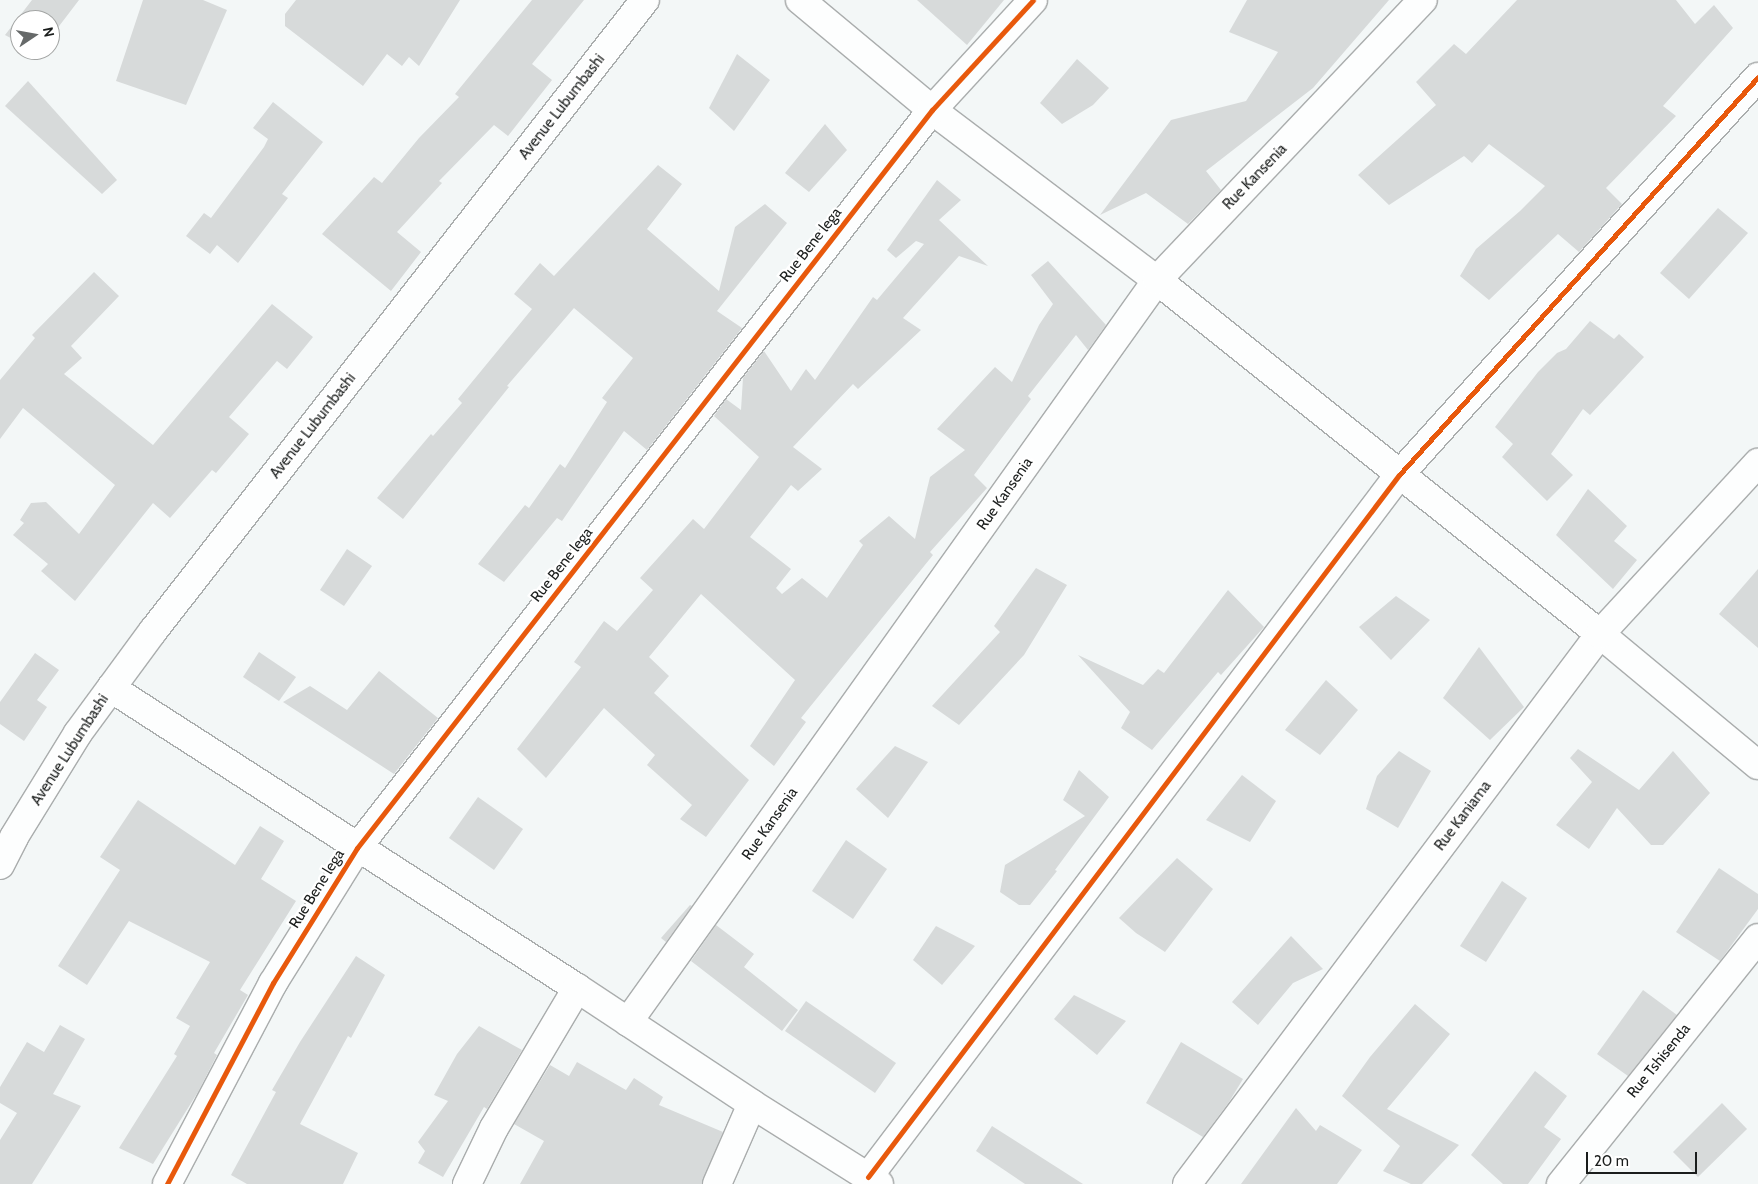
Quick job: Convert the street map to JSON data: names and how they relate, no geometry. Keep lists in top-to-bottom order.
{
  "streets": {
    "street": [
      "Avenue Lubumbashi",
      "Rue Kansenia",
      "Rue Bene lega",
      "Rue Kaniama",
      "Rue Tshisenda"
    ]
  },
  "scale_bar": "20 m",
  "north": "right"
}
